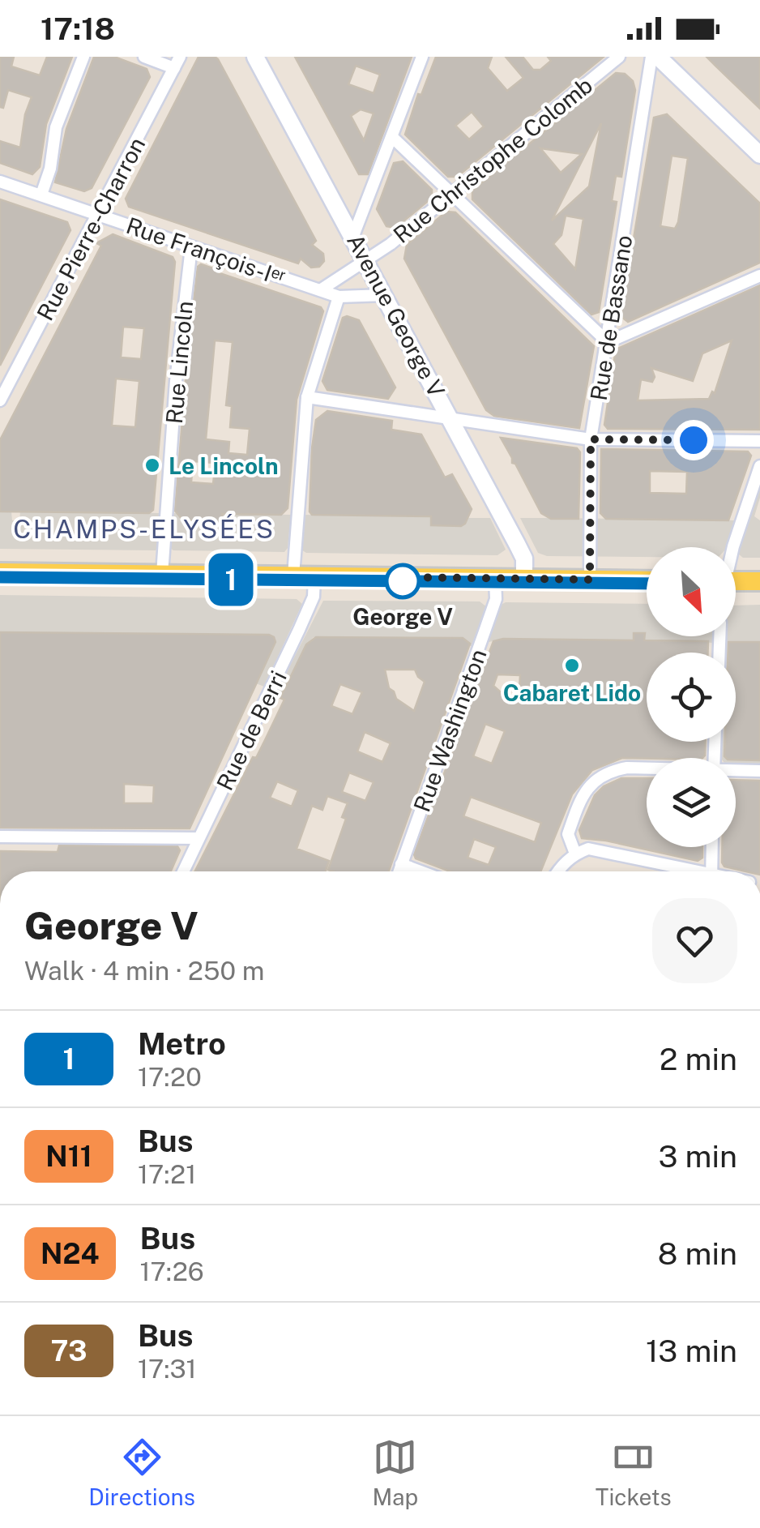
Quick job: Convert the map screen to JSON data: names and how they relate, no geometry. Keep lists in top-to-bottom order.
{
  "streets": {
    "street": [
      "Rue Christophe Colomb",
      "Rue Pierre-Charron",
      "Rue François-Iᵉʳ",
      "Avenue George V",
      "Rue de Bassano",
      "Rue Lincoln",
      "Rue de Berri",
      "Rue Washington"
    ]
  },
  "crossings": [
    ["Rue Christophe Colomb", "Avenue George V"],
    ["Rue Pierre-Charron", "Rue François-Iᵉʳ"],
    ["Rue François-Iᵉʳ", "Avenue George V"],
    ["Rue François-Iᵉʳ", "Rue Lincoln"]
  ],
  "districts": ["CHAMPS-ELYSÉES"],
  "places": ["Le Lincoln", "George V", "Cabaret Lido"],
  "lines": ["metro line 1"],
  "north": "bottom right",
  "page": {
    "status": "17:18",
    "on_map": "1",
    "heading": ["George V", "Walk · 4 min · 250 m"],
    "list": [
      {
        "mark": "1",
        "name": "Metro",
        "note": "17:20",
        "value": "2 min"
      },
      {
        "mark": "N11",
        "name": "Bus",
        "note": "17:21",
        "value": "3 min"
      },
      {
        "mark": "N24",
        "name": "Bus",
        "note": "17:26",
        "value": "8 min"
      },
      {
        "mark": "73",
        "name": "Bus",
        "note": "17:31",
        "value": "13 min"
      }
    ],
    "tabs": ["Directions", "Map", "Tickets"]
  }
}
